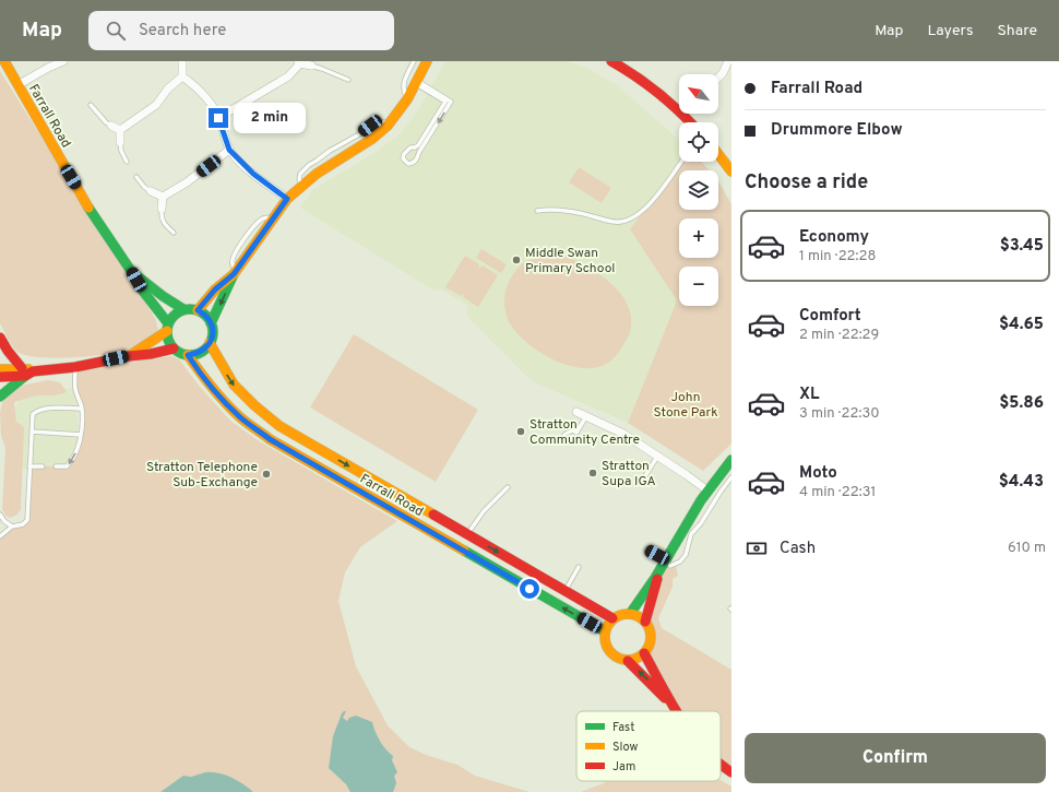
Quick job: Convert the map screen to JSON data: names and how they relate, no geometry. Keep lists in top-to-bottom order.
{
  "streets": {
    "main road": ["Farrall Road"]
  },
  "parks": ["John Stone Park"],
  "places": [
    "Middle Swan Primary School",
    "Stratton Community Centre",
    "Stratton Supa IGA",
    "Stratton Telephone Sub-Exchange"
  ],
  "legend": ["Fast", "Slow", "Jam"],
  "north": "top left",
  "page": {
    "header": "Map",
    "search": "Search here",
    "nav": ["Map", "Layers", "Share"],
    "banner": ["Farrall Road", "Drummore Elbow"],
    "map_buttons": ["+", "−"],
    "bubble": "2 min",
    "heading": "Choose a ride",
    "list": [
      {
        "name": "Economy",
        "note": "1 min · 22:28",
        "value": "$3.45"
      },
      {
        "name": "Comfort",
        "note": "2 min · 22:29",
        "value": "$4.65"
      },
      {
        "name": "XL",
        "note": "3 min · 22:30",
        "value": "$5.86"
      },
      {
        "name": "Moto",
        "note": "4 min · 22:31",
        "value": "$4.43"
      }
    ],
    "pay": ["Cash", "610 m"],
    "buttons": "Confirm"
  }
}
